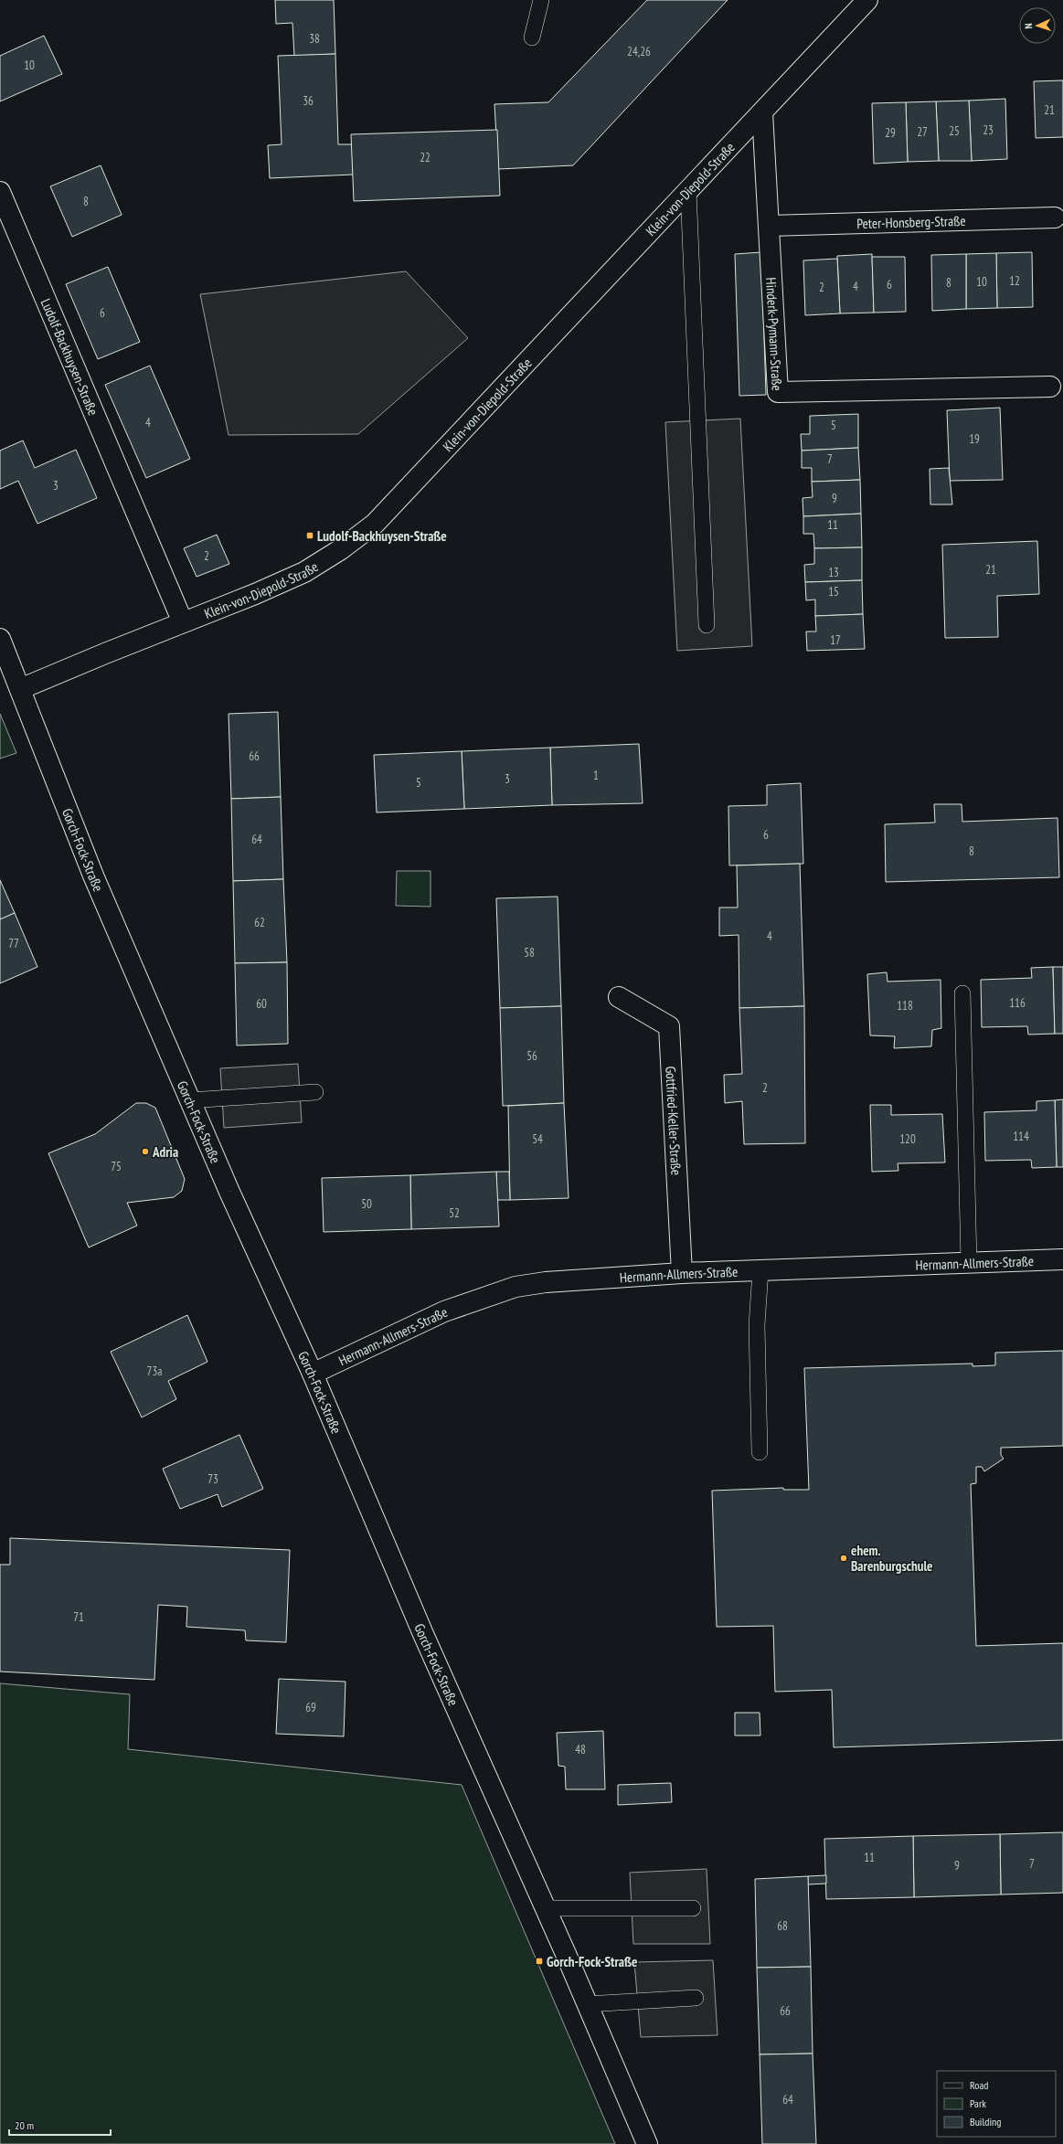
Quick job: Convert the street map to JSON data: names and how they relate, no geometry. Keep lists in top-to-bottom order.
{
  "streets": {
    "street": [
      "Klein-von-Diepold-Straße",
      "Peter-Honsberg-Straße",
      "Hinderk-Pymann-Straße",
      "Ludolf-Backhuysen-Straße",
      "Gorch-Fock-Straße",
      "Gottfried-Keller-Straße",
      "Hermann-Allmers-Straße"
    ]
  },
  "crossings": [
    ["Klein-von-Diepold-Straße", "Hinderk-Pymann-Straße"],
    ["Klein-von-Diepold-Straße", "Ludolf-Backhuysen-Straße"],
    ["Klein-von-Diepold-Straße", "Gorch-Fock-Straße"],
    ["Peter-Honsberg-Straße", "Hinderk-Pymann-Straße"],
    ["Gorch-Fock-Straße", "Hermann-Allmers-Straße"],
    ["Gottfried-Keller-Straße", "Hermann-Allmers-Straße"]
  ],
  "places": {
    "transit": ["Ludolf-Backhuysen-Straße", "Gorch-Fock-Straße"],
    "other": ["Adria", "ehem. Barenburgschule"]
  },
  "house_numbers": [
    "38",
    "24,26",
    "10",
    "36",
    "21",
    "23",
    "25",
    "27",
    "29",
    "22",
    "8",
    "12",
    "10",
    "8",
    "6",
    "4",
    "2",
    "6",
    "4",
    "5",
    "19",
    "7",
    "3",
    "9",
    "11",
    "2",
    "21",
    "13",
    "15",
    "17",
    "66",
    "1",
    "3",
    "5",
    "6",
    "64",
    "8",
    "62",
    "4",
    "77",
    "58",
    "116",
    "60",
    "118",
    "56",
    "2",
    "114",
    "54",
    "120",
    "75",
    "50",
    "52",
    "73a",
    "73",
    "71",
    "69",
    "48",
    "11",
    "7",
    "9",
    "68",
    "66",
    "64"
  ],
  "legend": ["Road", "Park", "Building"],
  "scale_bar": "20 m",
  "north": "left"
}
